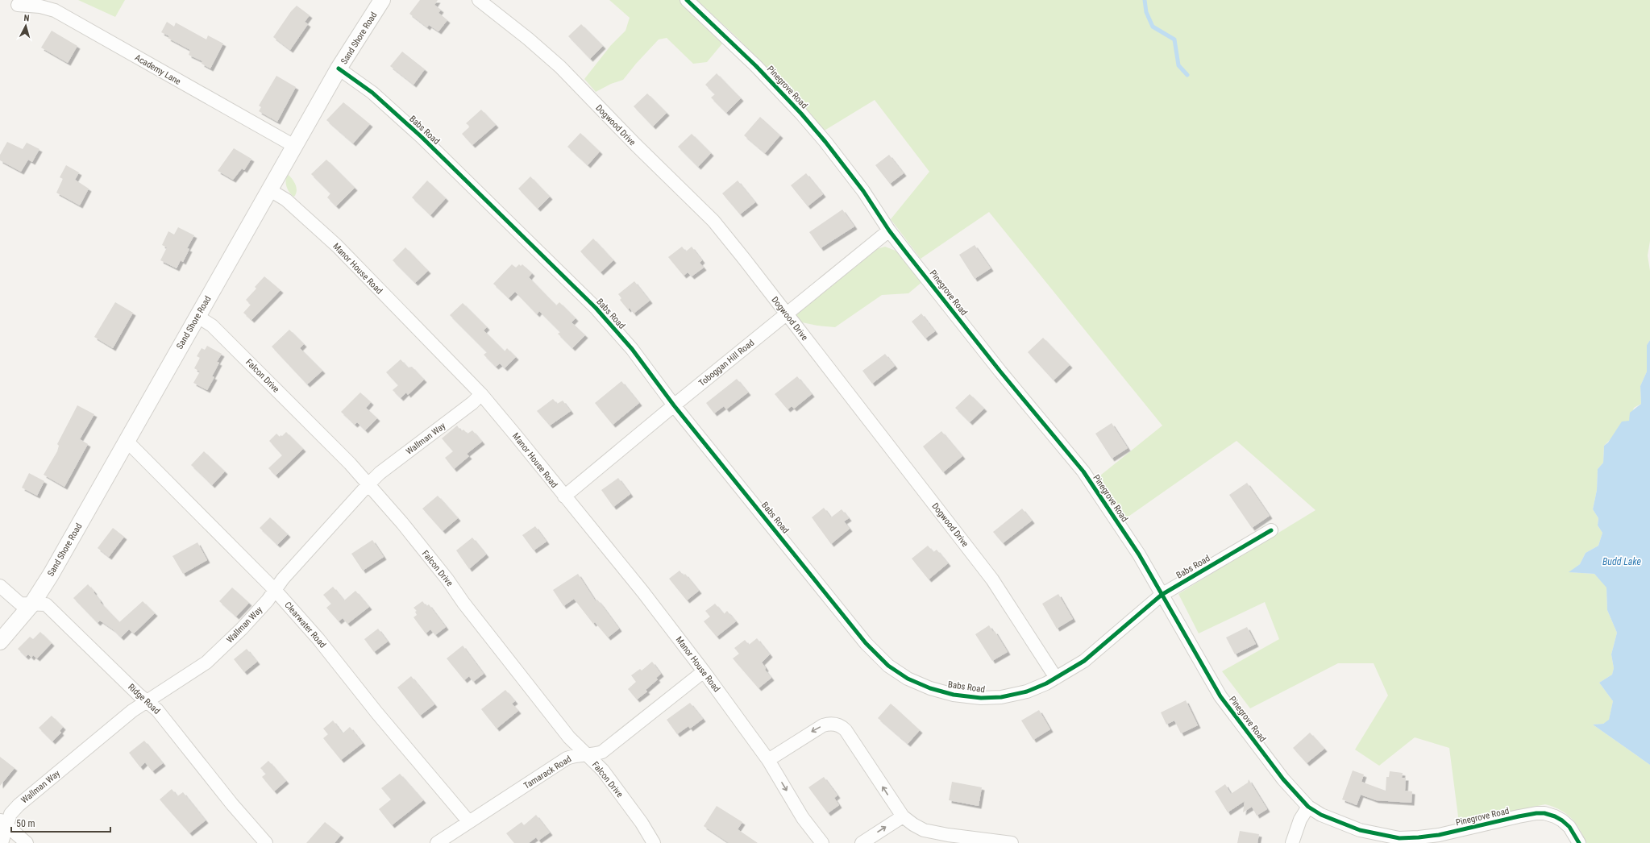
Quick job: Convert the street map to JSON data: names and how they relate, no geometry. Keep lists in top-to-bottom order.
{
  "streets": {
    "street": [
      "Sand Shore Road",
      "Academy Lane",
      "Pinegrove Road",
      "Dogwood Drive",
      "Babs Road",
      "Manor House Road",
      "Toboggan Hill Road",
      "Falcon Drive",
      "Wallman Way",
      "Clearwater Road",
      "Ridge Road",
      "Tamarack Road"
    ]
  },
  "crossings": [
    ["Sand Shore Road", "Academy Lane"],
    ["Sand Shore Road", "Babs Road"],
    ["Sand Shore Road", "Manor House Road"],
    ["Sand Shore Road", "Falcon Drive"],
    ["Sand Shore Road", "Clearwater Road"],
    ["Sand Shore Road", "Ridge Road"],
    ["Pinegrove Road", "Babs Road"],
    ["Pinegrove Road", "Toboggan Hill Road"],
    ["Dogwood Drive", "Babs Road"],
    ["Dogwood Drive", "Toboggan Hill Road"],
    ["Babs Road", "Toboggan Hill Road"],
    ["Manor House Road", "Toboggan Hill Road"],
    ["Manor House Road", "Wallman Way"],
    ["Manor House Road", "Tamarack Road"],
    ["Falcon Drive", "Wallman Way"],
    ["Falcon Drive", "Tamarack Road"],
    ["Wallman Way", "Clearwater Road"],
    ["Wallman Way", "Ridge Road"],
    ["Clearwater Road", "Tamarack Road"]
  ],
  "water": ["Budd Lake"],
  "scale_bar": "50 m",
  "north": "top"
}
